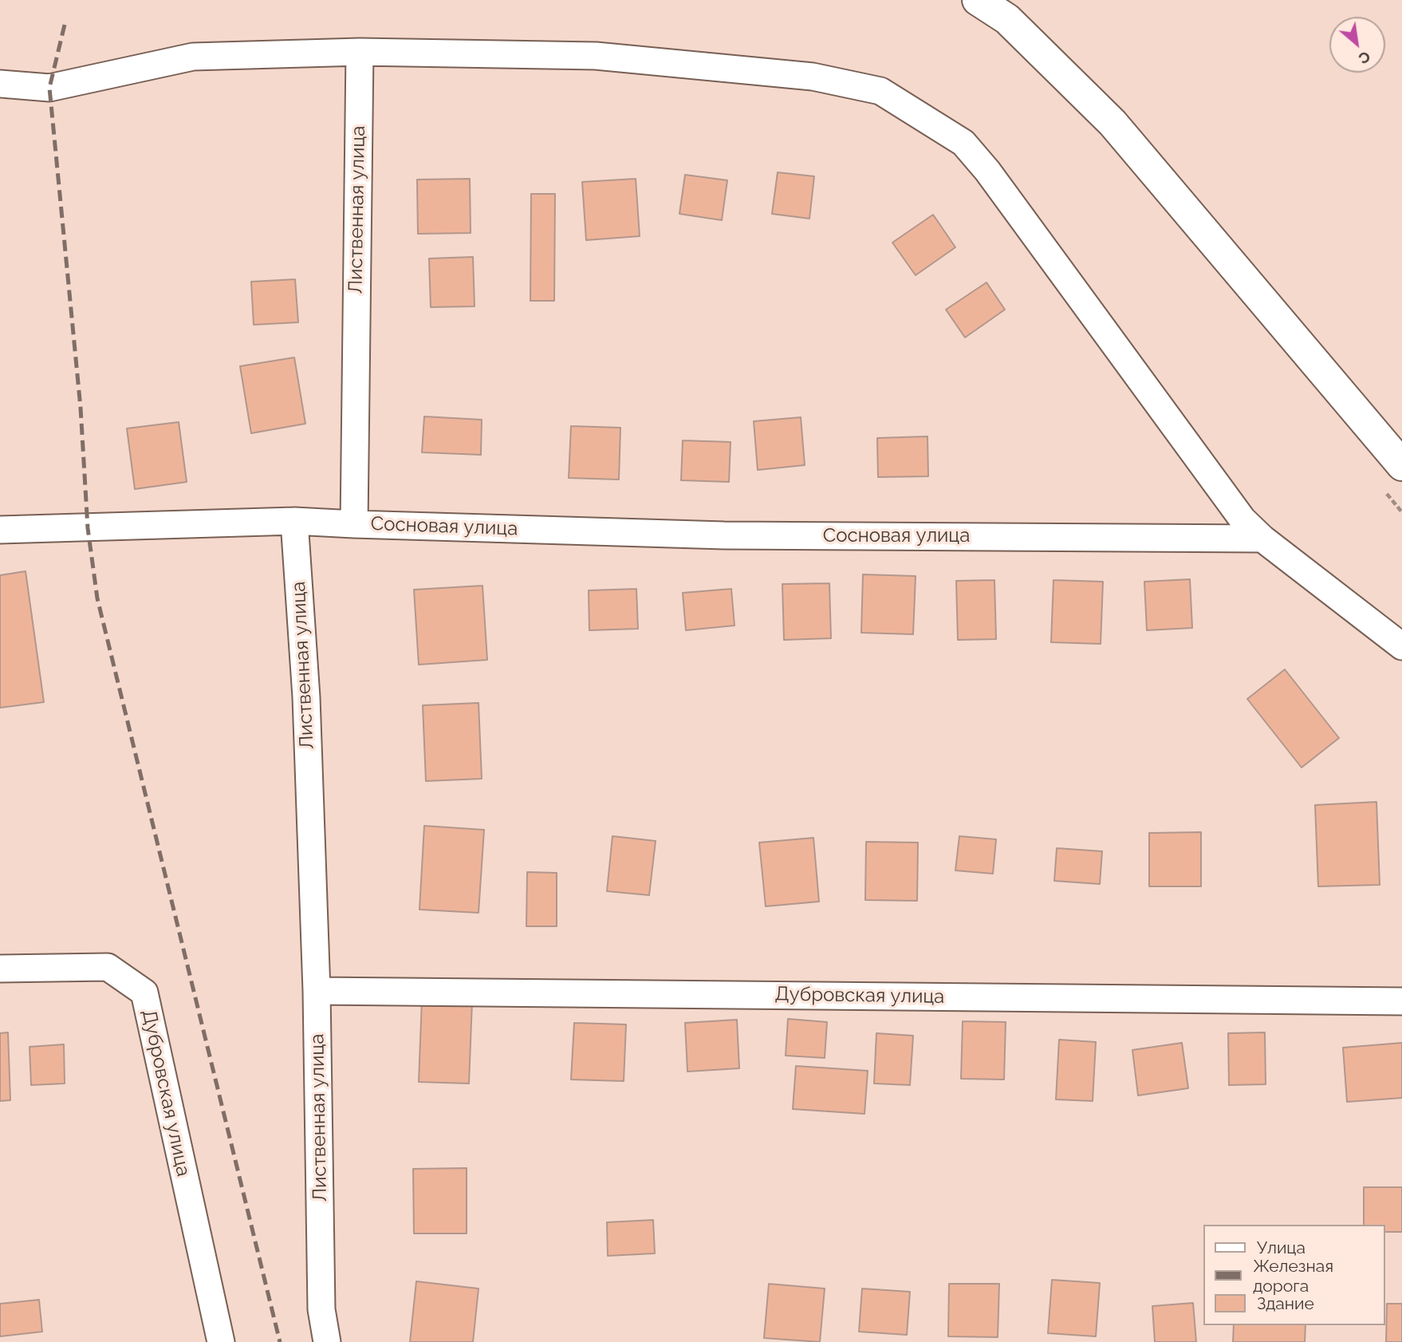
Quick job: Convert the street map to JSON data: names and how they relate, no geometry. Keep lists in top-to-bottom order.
{
  "streets": {
    "street": ["Лиственная улица", "Сосновая улица", "Дубровская улица"]
  },
  "crossings": [
    ["Лиственная улица", "Сосновая улица"],
    ["Лиственная улица", "Дубровская улица"]
  ],
  "legend": ["Улица", "Железная дорога", "Здание"],
  "north": "bottom right"
}
